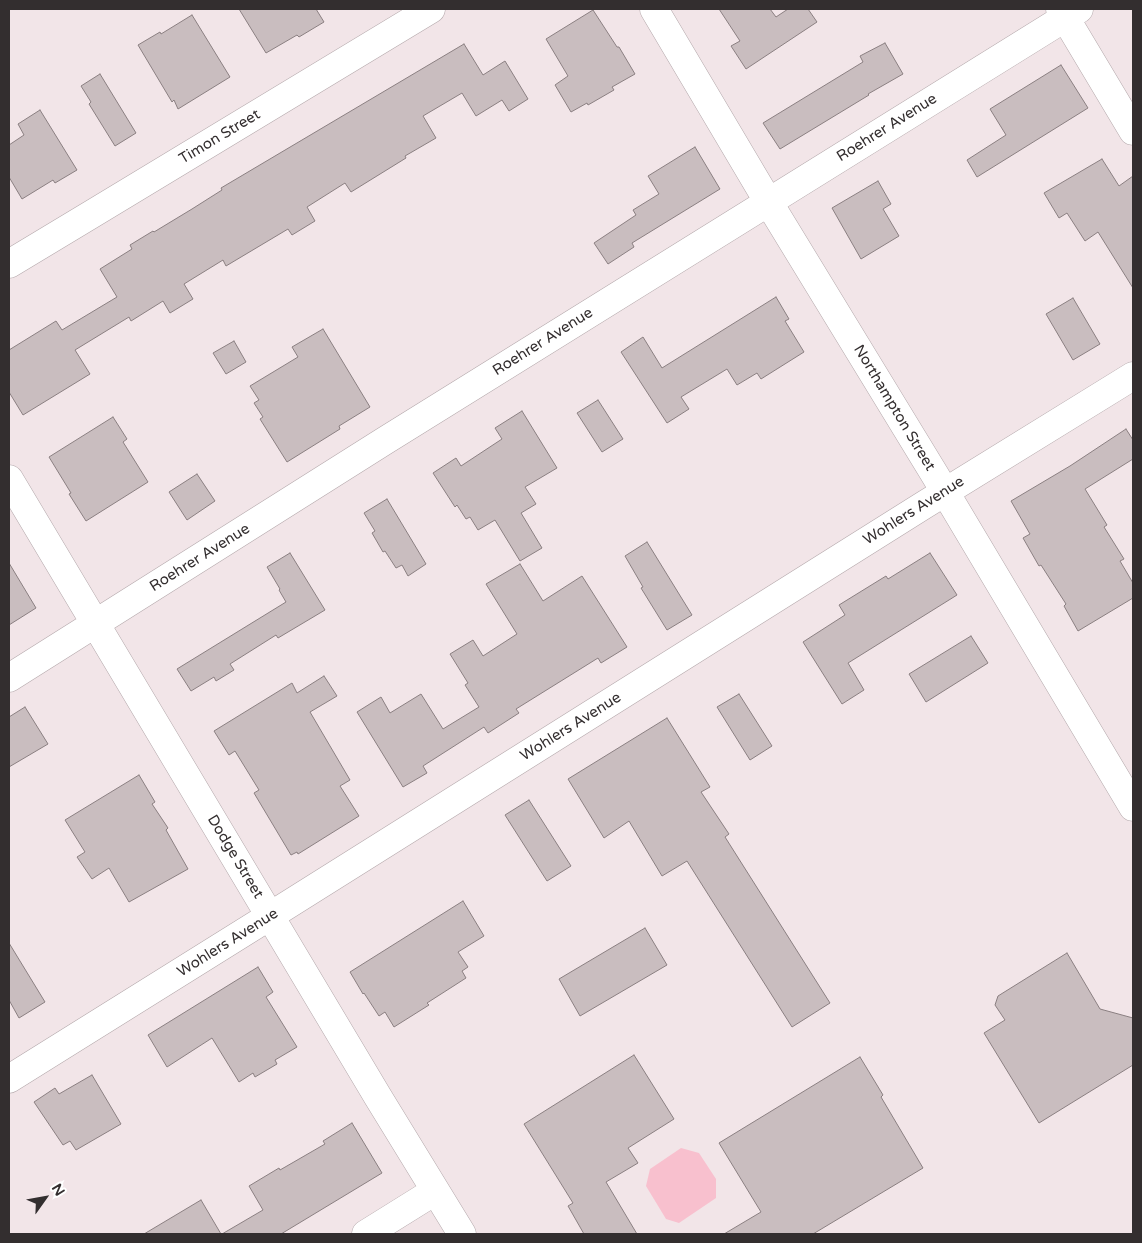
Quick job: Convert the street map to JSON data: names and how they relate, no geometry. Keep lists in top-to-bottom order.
{
  "streets": {
    "street": [
      "Roehrer Avenue",
      "Timon Street",
      "Northampton Street",
      "Wohlers Avenue",
      "Dodge Street"
    ]
  },
  "crossings": [
    ["Roehrer Avenue", "Northampton Street"],
    ["Roehrer Avenue", "Dodge Street"],
    ["Northampton Street", "Wohlers Avenue"],
    ["Wohlers Avenue", "Dodge Street"]
  ],
  "north": "top right"
}
